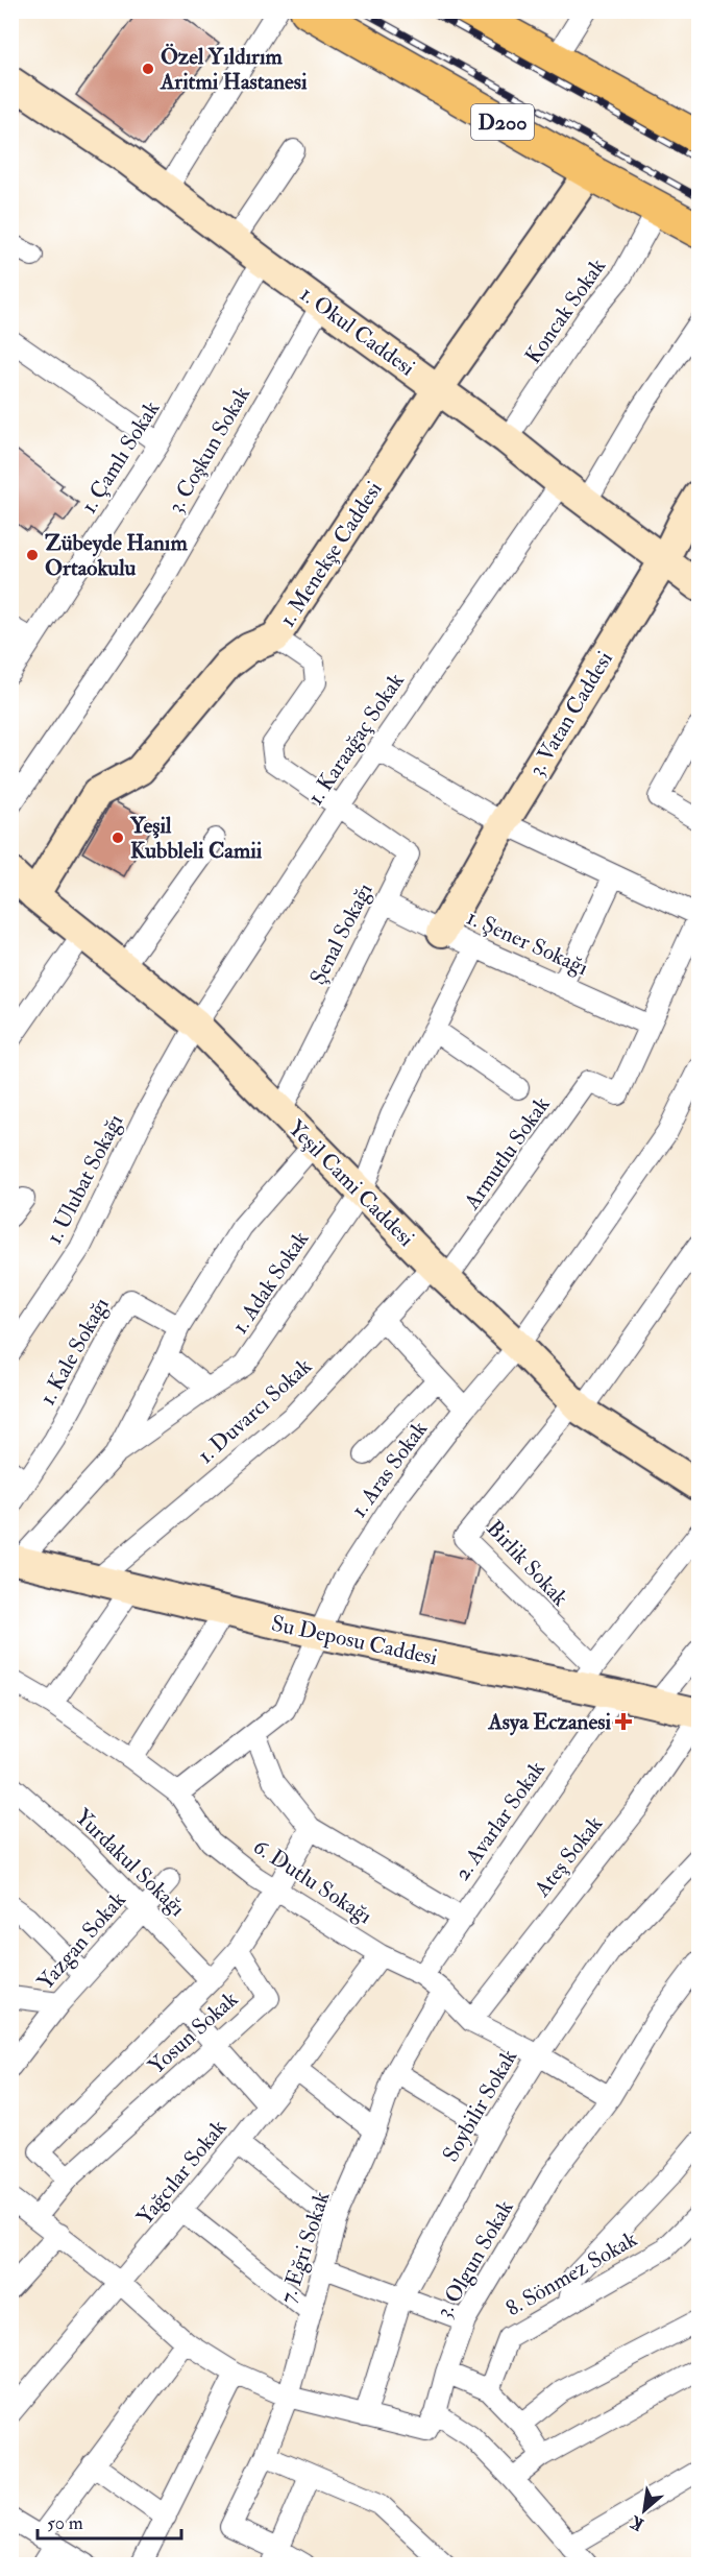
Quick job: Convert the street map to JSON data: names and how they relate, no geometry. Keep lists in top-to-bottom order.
{
  "streets": {
    "highway": ["D200"],
    "main road": [
      "1. Okul Caddesi",
      "1. Menekşe Caddesi",
      "3. Vatan Caddesi",
      "Yeşil Cami Caddesi",
      "Su Deposu Caddesi"
    ],
    "street": [
      "Koncak Sokak",
      "3. Coşkun Sokak",
      "1. Çamlı Sokak",
      "1. Karaağaç Sokak",
      "Şenal Sokağı",
      "1. Şener Sokağı",
      "Armutlu Sokak",
      "1. Ulubat Sokağı",
      "1. Adak Sokak",
      "1. Kale Sokağı",
      "1. Duvarcı Sokak",
      "1. Aras Sokak",
      "Birlik Sokak",
      "2. Avarlar Sokak",
      "Ateş Sokak",
      "Yurdakul Sokağı",
      "6. Dutlu Sokağı",
      "Yazgan Sokak",
      "Yosun Sokak",
      "Soybilir Sokak",
      "Yağcılar Sokak",
      "7. Eğri Sokak",
      "3. Olgun Sokak",
      "8. Sönmez Sokak"
    ]
  },
  "crossings": [
    ["D200", "Koncak Sokak"],
    ["D200", "1. Menekşe Caddesi"],
    ["Koncak Sokak", "1. Okul Caddesi"],
    ["1. Okul Caddesi", "3. Coşkun Sokak"],
    ["1. Okul Caddesi", "1. Çamlı Sokak"],
    ["1. Okul Caddesi", "1. Menekşe Caddesi"],
    ["1. Okul Caddesi", "3. Vatan Caddesi"],
    ["1. Okul Caddesi", "1. Karaağaç Sokak"],
    ["1. Menekşe Caddesi", "Yeşil Cami Caddesi"],
    ["3. Vatan Caddesi", "1. Şener Sokağı"],
    ["1. Karaağaç Sokak", "Şenal Sokağı"],
    ["1. Karaağaç Sokak", "1. Ulubat Sokağı"],
    ["1. Karaağaç Sokak", "Yeşil Cami Caddesi"],
    ["Şenal Sokağı", "1. Şener Sokağı"],
    ["Şenal Sokağı", "Yeşil Cami Caddesi"],
    ["1. Şener Sokağı", "Armutlu Sokak"],
    ["1. Şener Sokağı", "1. Adak Sokak"],
    ["Armutlu Sokak", "Yeşil Cami Caddesi"],
    ["Armutlu Sokak", "1. Duvarcı Sokak"],
    ["1. Ulubat Sokağı", "Yeşil Cami Caddesi"],
    ["Yeşil Cami Caddesi", "1. Adak Sokak"],
    ["Yeşil Cami Caddesi", "1. Duvarcı Sokak"],
    ["Yeşil Cami Caddesi", "1. Aras Sokak"],
    ["Yeşil Cami Caddesi", "Birlik Sokak"],
    ["1. Duvarcı Sokak", "Su Deposu Caddesi"],
    ["1. Aras Sokak", "Su Deposu Caddesi"],
    ["1. Aras Sokak", "6. Dutlu Sokağı"],
    ["Birlik Sokak", "Su Deposu Caddesi"],
    ["Su Deposu Caddesi", "2. Avarlar Sokak"],
    ["2. Avarlar Sokak", "6. Dutlu Sokağı"],
    ["Ateş Sokak", "6. Dutlu Sokağı"],
    ["Yurdakul Sokağı", "Yazgan Sokak"],
    ["6. Dutlu Sokağı", "Soybilir Sokak"],
    ["6. Dutlu Sokağı", "Yağcılar Sokak"],
    ["6. Dutlu Sokağı", "7. Eğri Sokak"],
    ["6. Dutlu Sokağı", "3. Olgun Sokak"]
  ],
  "places": {
    "other": ["Özel Yıldırım Aritmi Hastanesi", "Zübeyde Hanım Ortaokulu", "Yeşil Kubbleli Camii"],
    "health": ["Asya Eczanesi"]
  },
  "scale_bar": "50 m",
  "north": "bottom left"
}
